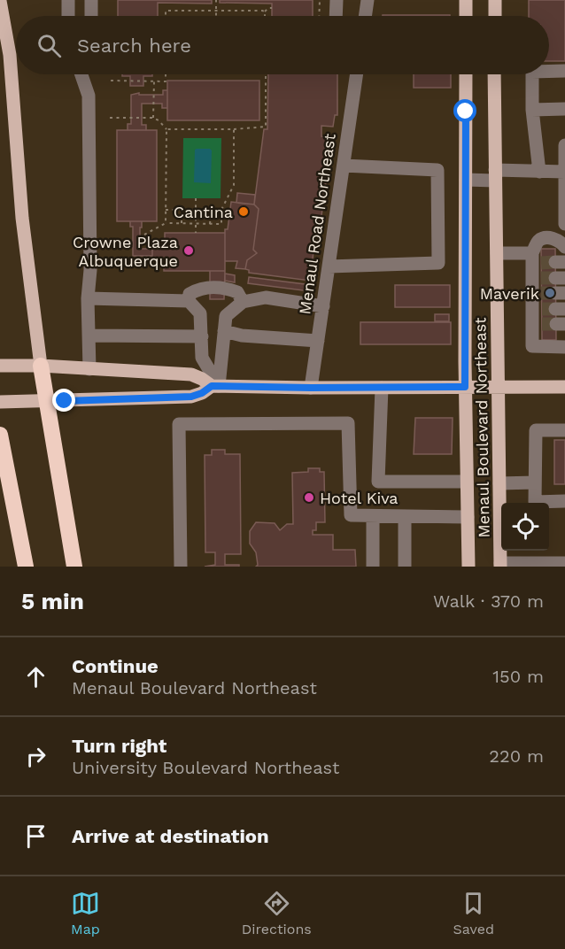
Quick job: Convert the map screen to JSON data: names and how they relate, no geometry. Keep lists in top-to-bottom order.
{
  "streets": {
    "main road": ["Menaul Boulevard Northeast"],
    "street": ["Menaul Road Northeast"]
  },
  "places": [
    "Cantina",
    "Crowne Plaza Albuquerque",
    "Maverik",
    "Hotel Kiva"
  ],
  "page": {
    "search": "Search here",
    "heading": ["5 min", "Walk · 370 m"],
    "list": [
      ["Continue", "Menaul Boulevard Northeast", "150 m"],
      ["Turn right", "University Boulevard Northeast", "220 m"],
      "Arrive at destination"
    ],
    "nav": ["Map", "Directions", "Saved"]
  }
}
